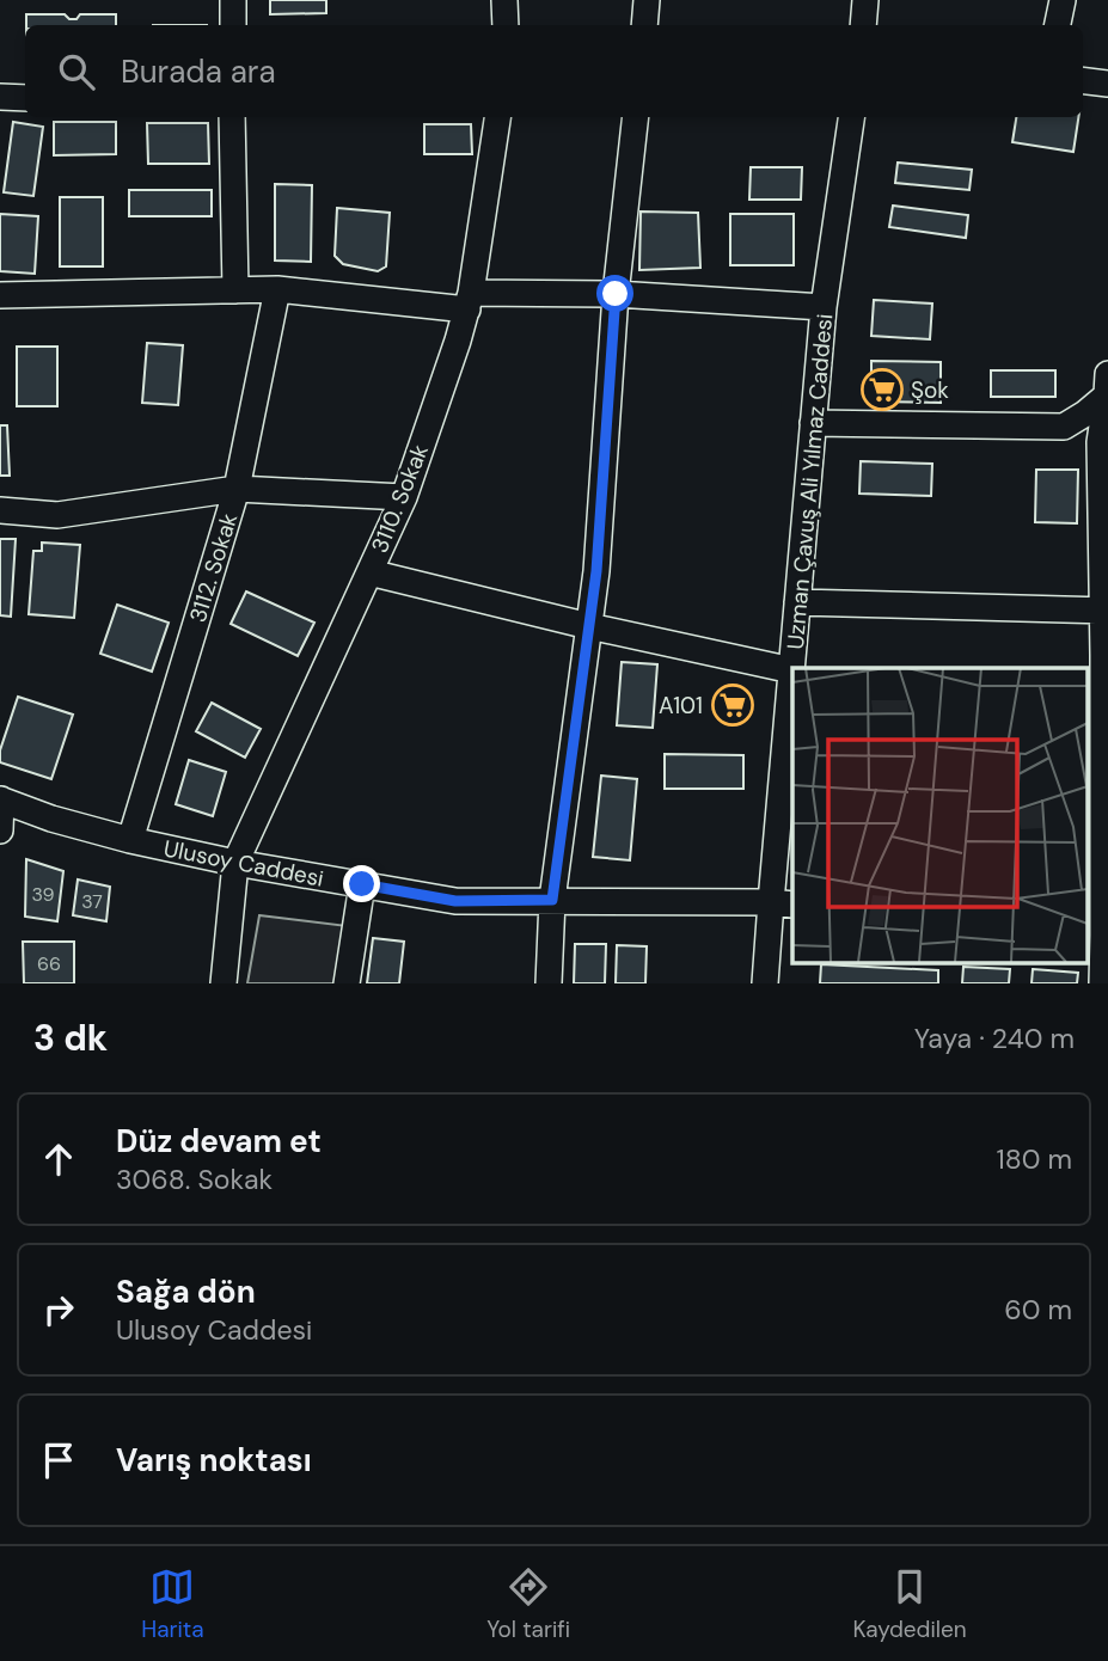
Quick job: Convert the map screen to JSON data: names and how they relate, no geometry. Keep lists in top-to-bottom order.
{
  "streets": {
    "street": [
      "Uzman Çavuş Ali Yılmaz Caddesi",
      "3110. Sokak",
      "3112. Sokak",
      "Ulusoy Caddesi"
    ]
  },
  "crossings": [
    ["Uzman Çavuş Ali Yılmaz Caddesi", "Ulusoy Caddesi"],
    ["3110. Sokak", "Ulusoy Caddesi"],
    ["3112. Sokak", "Ulusoy Caddesi"]
  ],
  "places": {
    "supermarket": ["Şok", "A101"]
  },
  "house_numbers": ["39", "37", "66"],
  "page": {
    "search": "Burada ara",
    "heading": ["3 dk", "Yaya · 240 m"],
    "list": [
      ["Düz devam et", "3068. Sokak", "180 m"],
      ["Sağa dön", "Ulusoy Caddesi", "60 m"],
      "Varış noktası"
    ],
    "nav": ["Harita", "Yol tarifi", "Kaydedilen"]
  }
}
